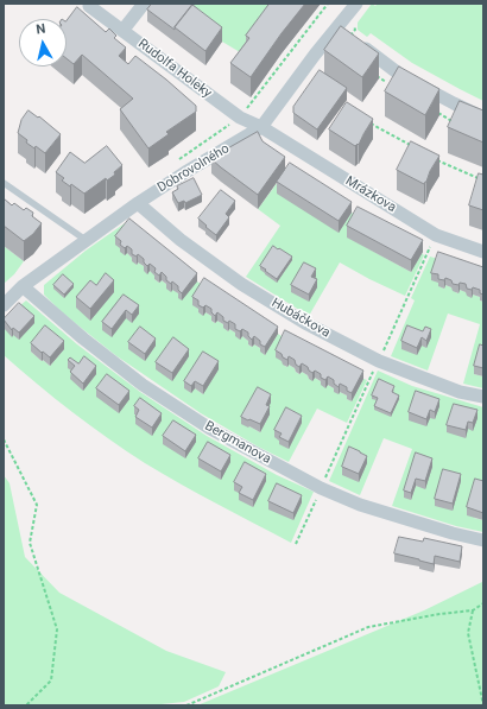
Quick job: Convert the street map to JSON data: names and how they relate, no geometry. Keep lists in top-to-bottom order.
{
  "streets": {
    "street": [
      "Rudolfa Holeky",
      "Dobrovolného",
      "Mrázkova",
      "Hubáčkova",
      "Bergmanova"
    ]
  },
  "crossings": [
    ["Rudolfa Holeky", "Dobrovolného"],
    ["Rudolfa Holeky", "Mrázkova"],
    ["Dobrovolného", "Mrázkova"],
    ["Dobrovolného", "Hubáčkova"],
    ["Dobrovolného", "Bergmanova"]
  ],
  "north": "top"
}
